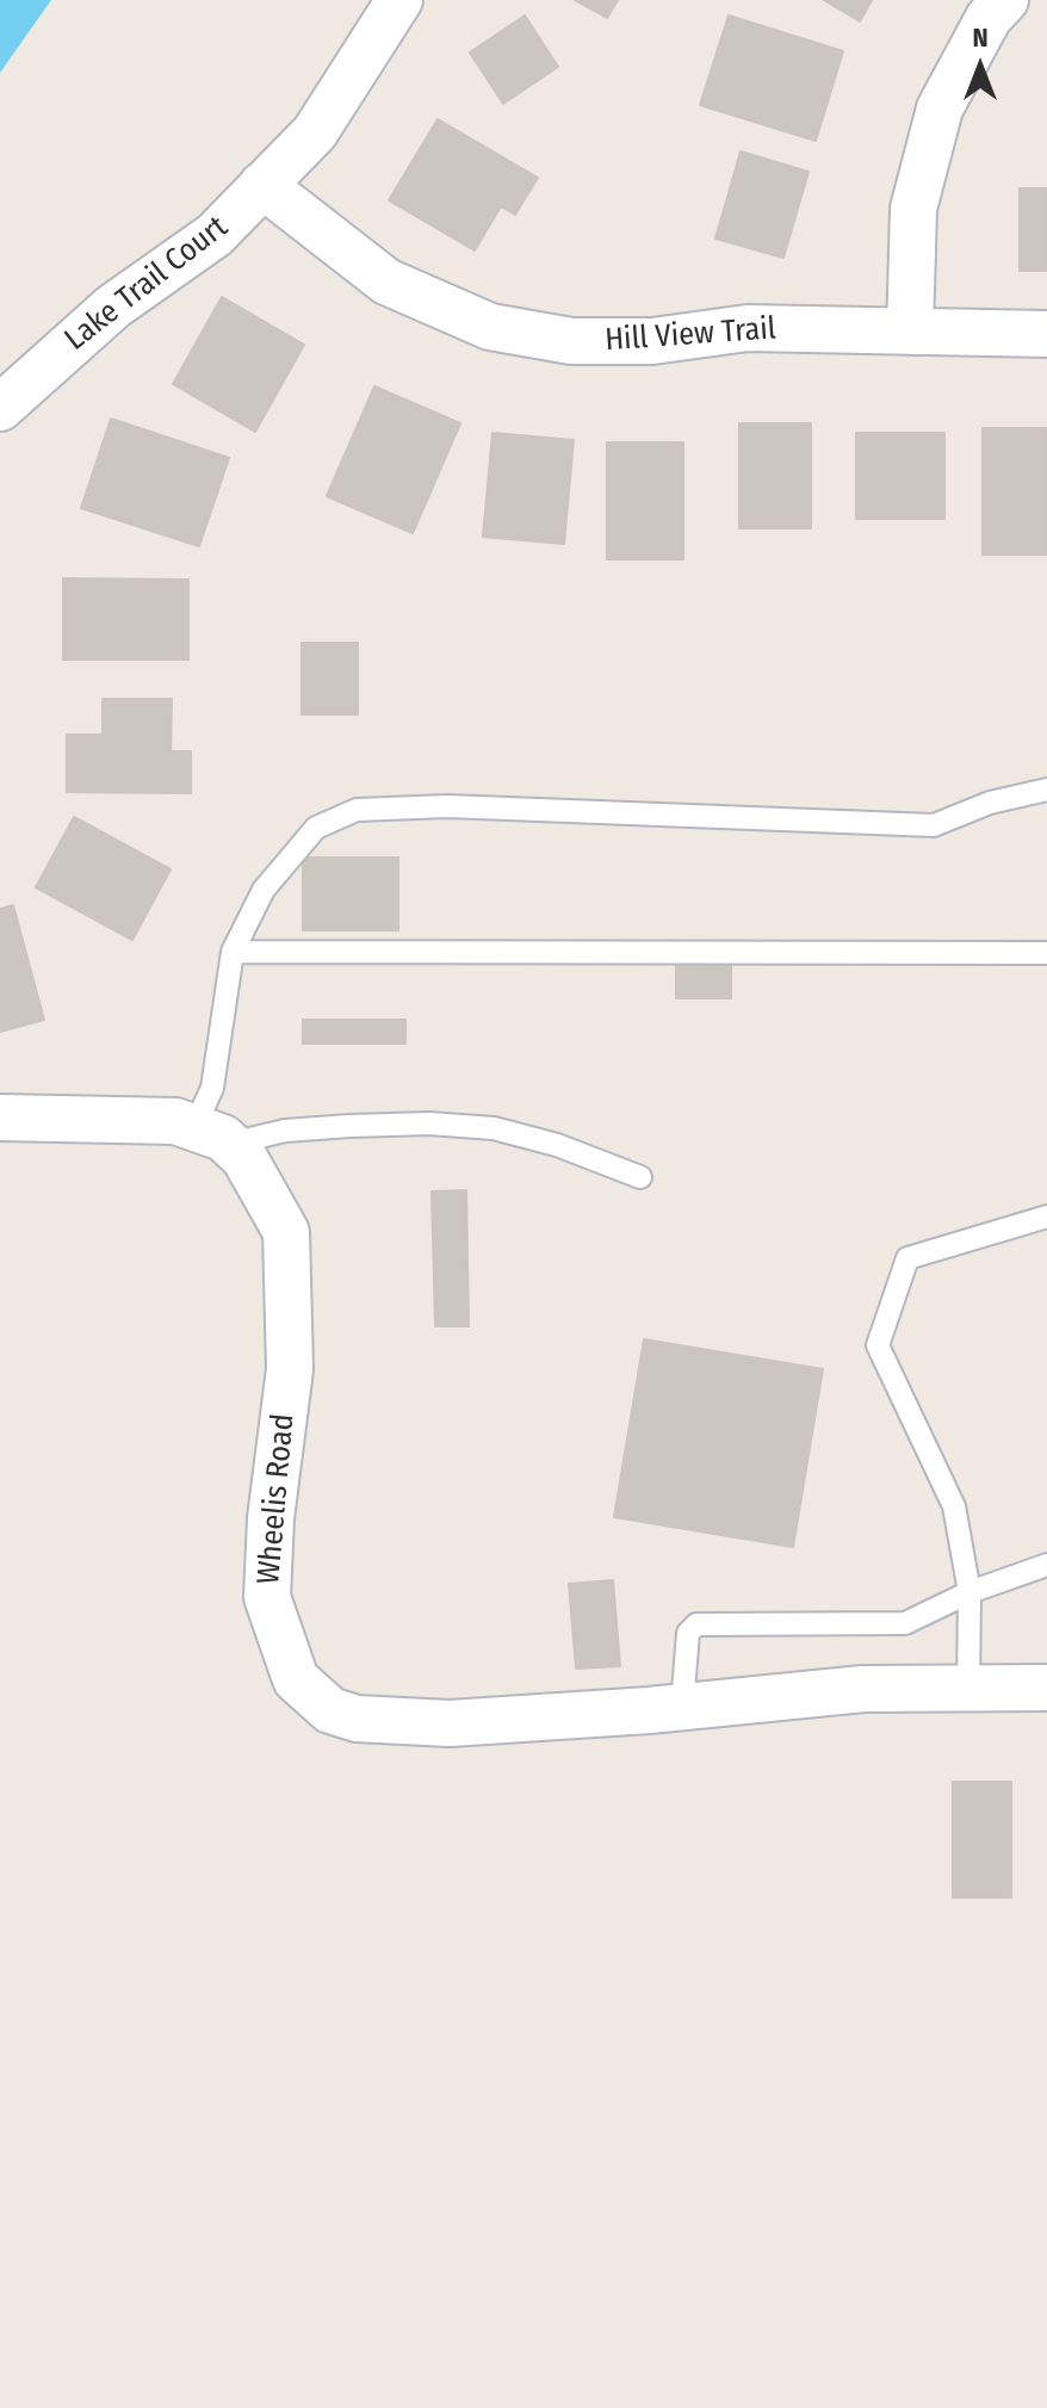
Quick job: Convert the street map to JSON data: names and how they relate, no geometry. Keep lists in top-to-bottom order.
{
  "streets": {
    "street": ["Lake Trail Court", "Hill View Trail", "Wheelis Road"]
  },
  "crossings": [
    ["Lake Trail Court", "Hill View Trail"]
  ],
  "north": "top"
}
